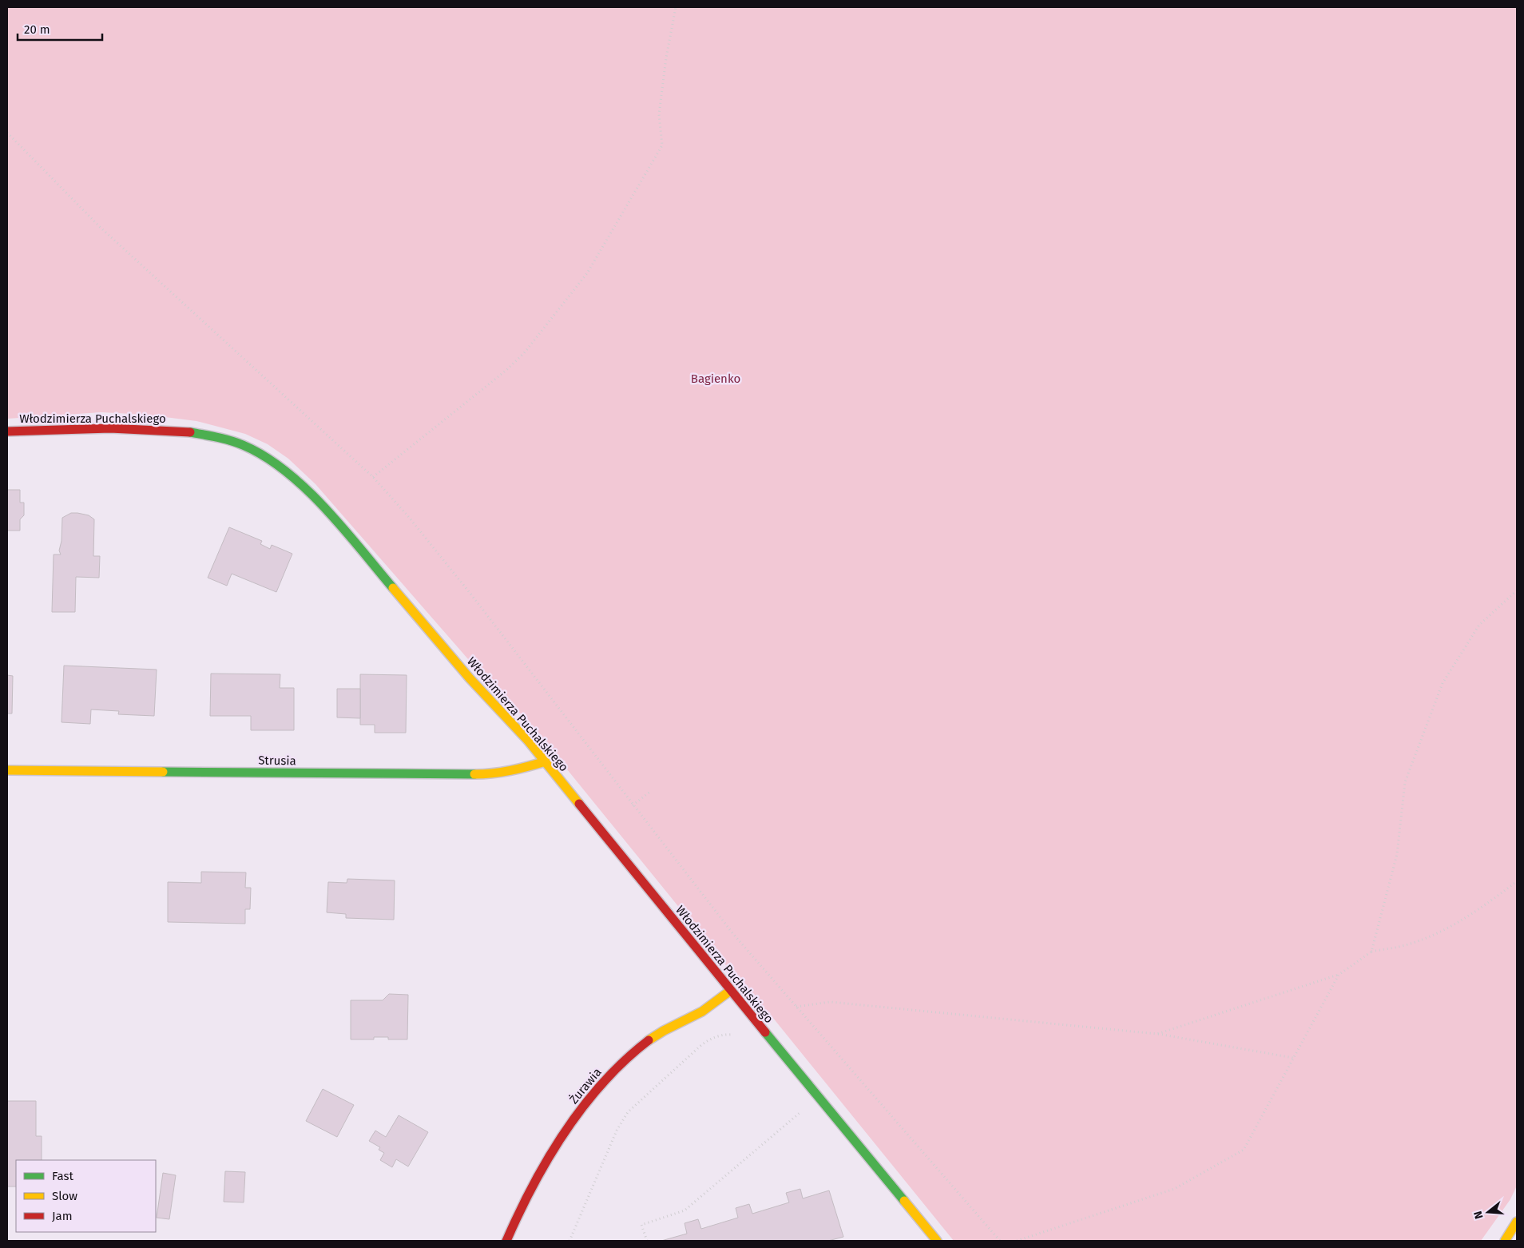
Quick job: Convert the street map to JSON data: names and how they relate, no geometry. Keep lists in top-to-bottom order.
{
  "streets": {
    "street": ["Włodzimierza Puchalskiego", "Strusia", "Żurawia"]
  },
  "crossings": [
    ["Włodzimierza Puchalskiego", "Strusia"],
    ["Włodzimierza Puchalskiego", "Żurawia"]
  ],
  "parks": ["Bagienko"],
  "legend": ["Fast", "Slow", "Jam"],
  "scale_bar": "20 m",
  "north": "left"
}
